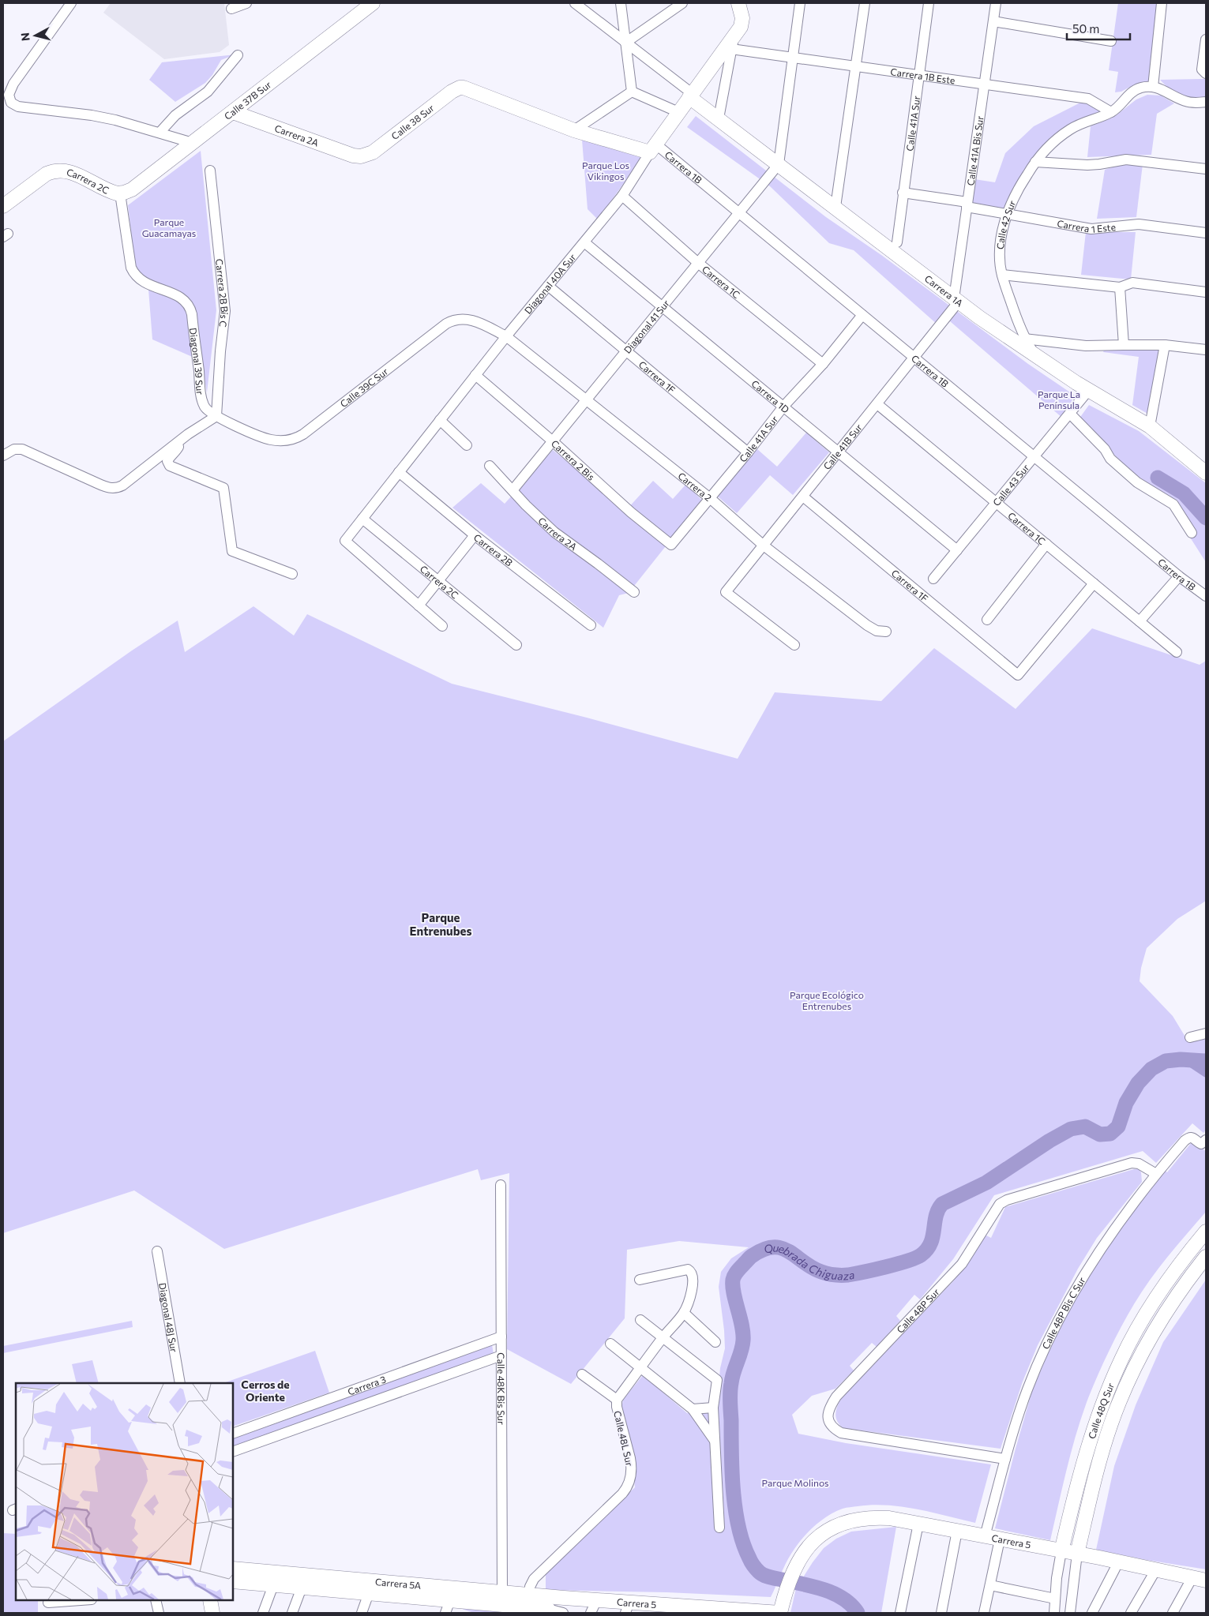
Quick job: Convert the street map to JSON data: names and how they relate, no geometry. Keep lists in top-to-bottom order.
{
  "streets": {
    "main road": [
      "Calle 37B Sur",
      "Calle 38 Sur",
      "Carrera 2A",
      "Carrera 1B",
      "Carrera 2C",
      "Diagonal 40A Sur",
      "Carrera 1A",
      "Calle 48Q Sur",
      "Carrera 5",
      "Carrera 5A"
    ],
    "street": [
      "Carrera 1B Este",
      "Calle 41A Sur",
      "Calle 41A Bis Sur",
      "Carrera 1 Este",
      "Calle 42 Sur",
      "Carrera 1C",
      "Carrera 2B Bis C",
      "Diagonal 41 Sur",
      "Diagonal 39 Sur",
      "Carrera 1F",
      "Calle 39C Sur",
      "Carrera 1D",
      "Calle 41B Sur",
      "Carrera 2 Bis",
      "Calle 43 Sur",
      "Carrera 2",
      "Carrera 2B",
      "Calle 48P Sur",
      "Calle 48P Bis C Sur",
      "Diagonal 48J Sur",
      "Carrera 3",
      "Calle 48K Bis Sur",
      "Calle 48L Sur"
    ]
  },
  "crossings": [
    ["Carrera 1B Este", "Calle 41A Sur"],
    ["Carrera 1B Este", "Calle 41A Bis Sur"],
    ["Carrera 1B Este", "Calle 42 Sur"],
    ["Carrera 1B Este", "Diagonal 40A Sur"],
    ["Calle 37B Sur", "Carrera 2A"],
    ["Calle 37B Sur", "Carrera 2C"],
    ["Calle 37B Sur", "Diagonal 39 Sur"],
    ["Calle 38 Sur", "Carrera 2A"],
    ["Calle 38 Sur", "Carrera 1B"],
    ["Calle 41A Sur", "Carrera 1B"],
    ["Calle 41A Sur", "Carrera 1 Este"],
    ["Calle 41A Sur", "Carrera 1C"],
    ["Calle 41A Sur", "Carrera 1F"],
    ["Calle 41A Sur", "Carrera 1D"],
    ["Calle 41A Sur", "Carrera 2 Bis"],
    ["Calle 41A Sur", "Carrera 2"],
    ["Carrera 2A", "Diagonal 41 Sur"],
    ["Calle 41A Bis Sur", "Carrera 1 Este"],
    ["Calle 41A Bis Sur", "Carrera 1A"],
    ["Calle 41A Bis Sur", "Calle 41B Sur"],
    ["Carrera 1B", "Diagonal 40A Sur"],
    ["Carrera 1B", "Diagonal 41 Sur"],
    ["Carrera 1B", "Calle 41B Sur"],
    ["Carrera 1B", "Calle 43 Sur"],
    ["Carrera 2C", "Diagonal 40A Sur"],
    ["Carrera 2C", "Diagonal 39 Sur"],
    ["Carrera 1 Este", "Calle 42 Sur"],
    ["Calle 42 Sur", "Carrera 1A"],
    ["Carrera 1C", "Diagonal 40A Sur"],
    ["Carrera 1C", "Diagonal 41 Sur"],
    ["Carrera 1C", "Carrera 1F"],
    ["Carrera 1C", "Calle 41B Sur"],
    ["Carrera 1C", "Calle 43 Sur"],
    ["Diagonal 40A Sur", "Carrera 1A"],
    ["Diagonal 40A Sur", "Carrera 1F"],
    ["Diagonal 40A Sur", "Calle 39C Sur"],
    ["Diagonal 40A Sur", "Carrera 1D"],
    ["Diagonal 40A Sur", "Carrera 2 Bis"],
    ["Diagonal 40A Sur", "Carrera 2"],
    ["Diagonal 40A Sur", "Carrera 2B"],
    ["Carrera 1A", "Diagonal 41 Sur"],
    ["Carrera 1A", "Calle 41B Sur"],
    ["Carrera 1A", "Calle 43 Sur"],
    ["Carrera 2B Bis C", "Diagonal 39 Sur"],
    ["Carrera 2B Bis C", "Calle 39C Sur"],
    ["Diagonal 41 Sur", "Carrera 1F"],
    ["Diagonal 41 Sur", "Carrera 1D"],
    ["Diagonal 41 Sur", "Carrera 2 Bis"],
    ["Diagonal 41 Sur", "Carrera 2"],
    ["Diagonal 39 Sur", "Calle 39C Sur"],
    ["Carrera 1F", "Calle 41B Sur"],
    ["Calle 39C Sur", "Carrera 2"],
    ["Carrera 1D", "Calle 41B Sur"],
    ["Carrera 1D", "Calle 43 Sur"],
    ["Calle 41B Sur", "Carrera 2"],
    ["Calle 48P Sur", "Calle 48P Bis C Sur"],
    ["Calle 48P Bis C Sur", "Carrera 5"],
    ["Carrera 3", "Calle 48K Bis Sur"],
    ["Calle 48K Bis Sur", "Carrera 5A"],
    ["Calle 48Q Sur", "Carrera 5"],
    ["Calle 48L Sur", "Carrera 5A"],
    ["Carrera 5", "Carrera 5A"]
  ],
  "districts": ["Parque Entrenubes", "Cerros de Oriente"],
  "water": ["Quebrada Chiguaza"],
  "parks": [
    "Parque Los Vikingos",
    "Parque Guacamayas",
    "Parque La Península",
    "Parque Ecológico Entrenubes",
    "Parque Molinos"
  ],
  "scale_bar": "50 m",
  "north": "left"
}
